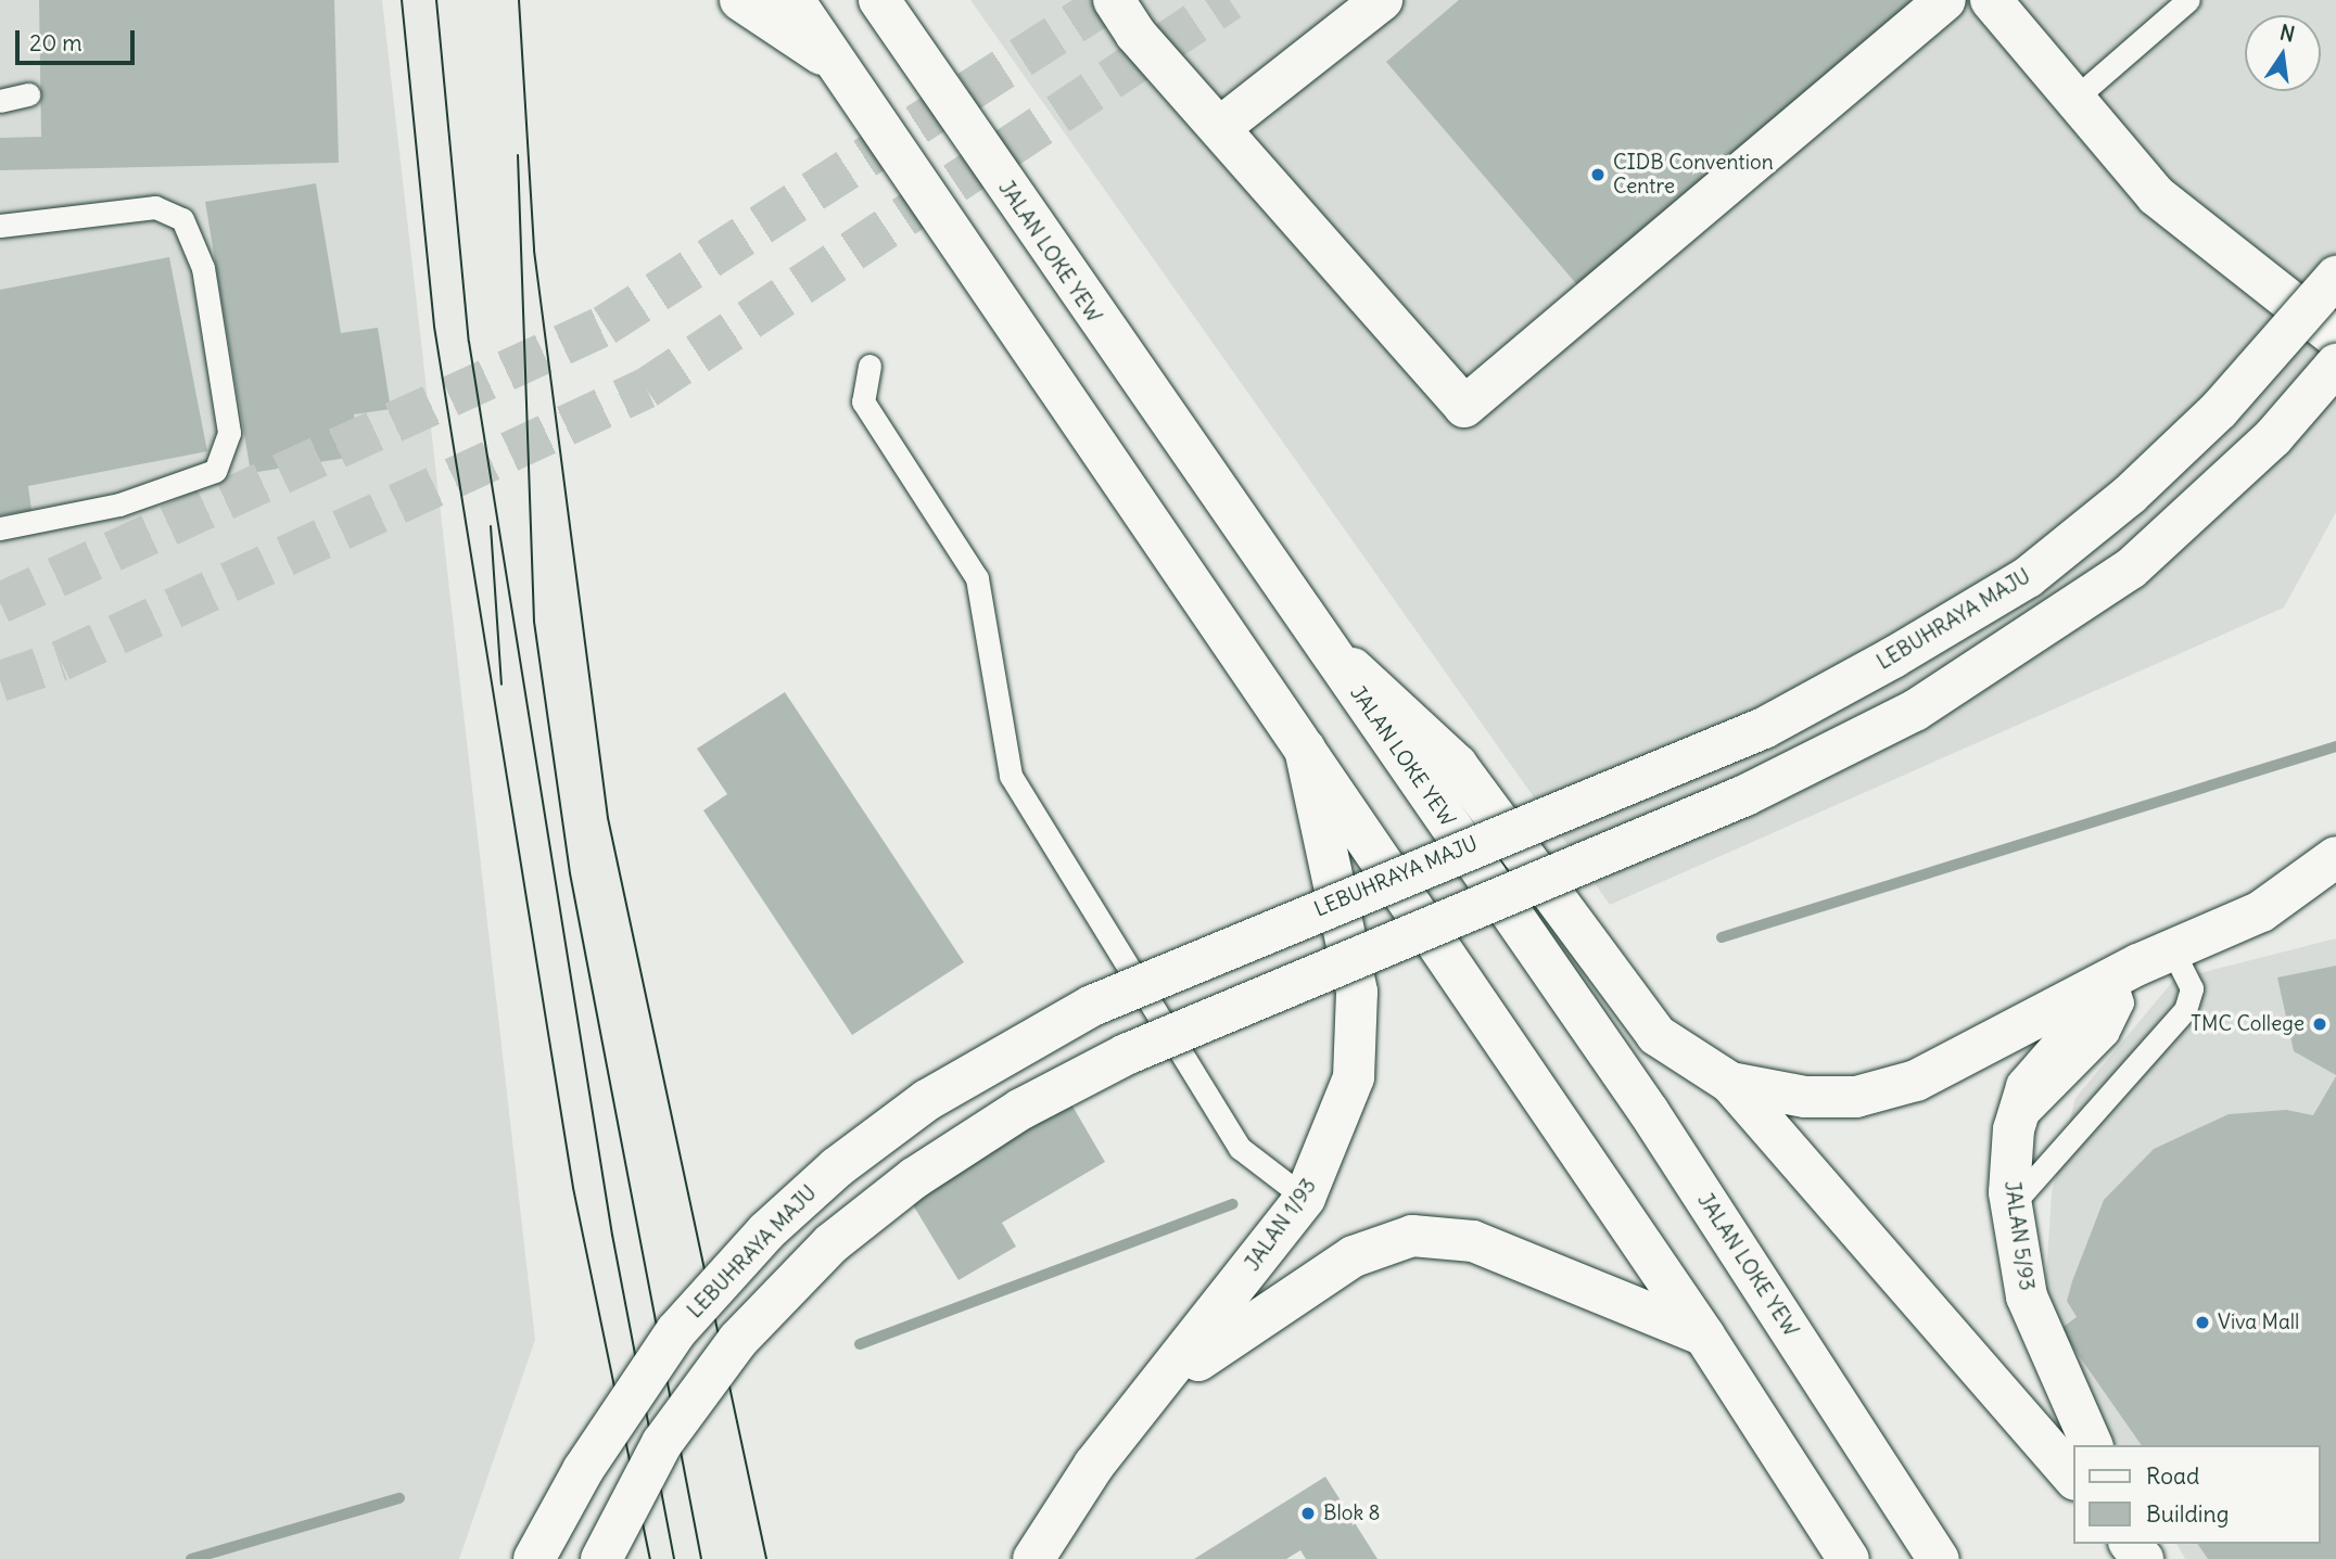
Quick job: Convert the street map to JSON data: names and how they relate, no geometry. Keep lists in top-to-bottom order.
{
  "streets": {
    "main road": [
      "JALAN LOKE YEW",
      "LEBUHRAYA MAJU",
      "JALAN 1/93",
      "JALAN 5/93"
    ]
  },
  "crossings": [
    ["JALAN LOKE YEW", "JALAN 5/93"]
  ],
  "places": [
    "CIDB Convention Centre",
    "TMC College",
    "Viva Mall",
    "Blok 8"
  ],
  "legend": ["Road", "Building"],
  "scale_bar": "20 m",
  "north": "top"
}
